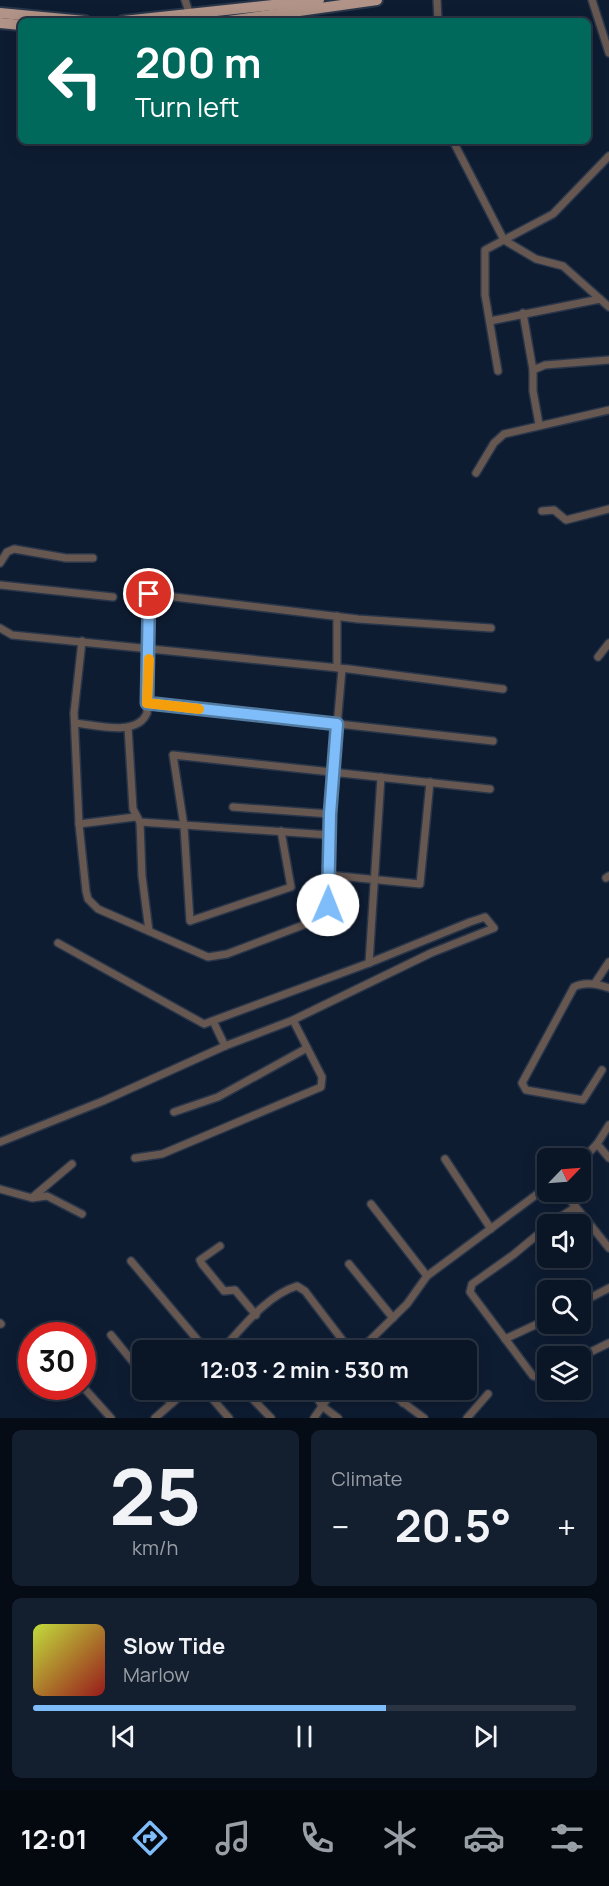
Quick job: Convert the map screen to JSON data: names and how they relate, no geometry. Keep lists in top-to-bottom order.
{
  "north": "top right",
  "page": {
    "turn": ["200 m", "Turn left"],
    "limit": "30",
    "trip": "12:03 · 2 min · 530 m",
    "tile": [
      ["25", "km/h"],
      "Climate"
    ],
    "heat": ["−", "20.5°", "+"],
    "song": ["Slow Tide", "Marlow"],
    "tabs": "12:01"
  }
}
